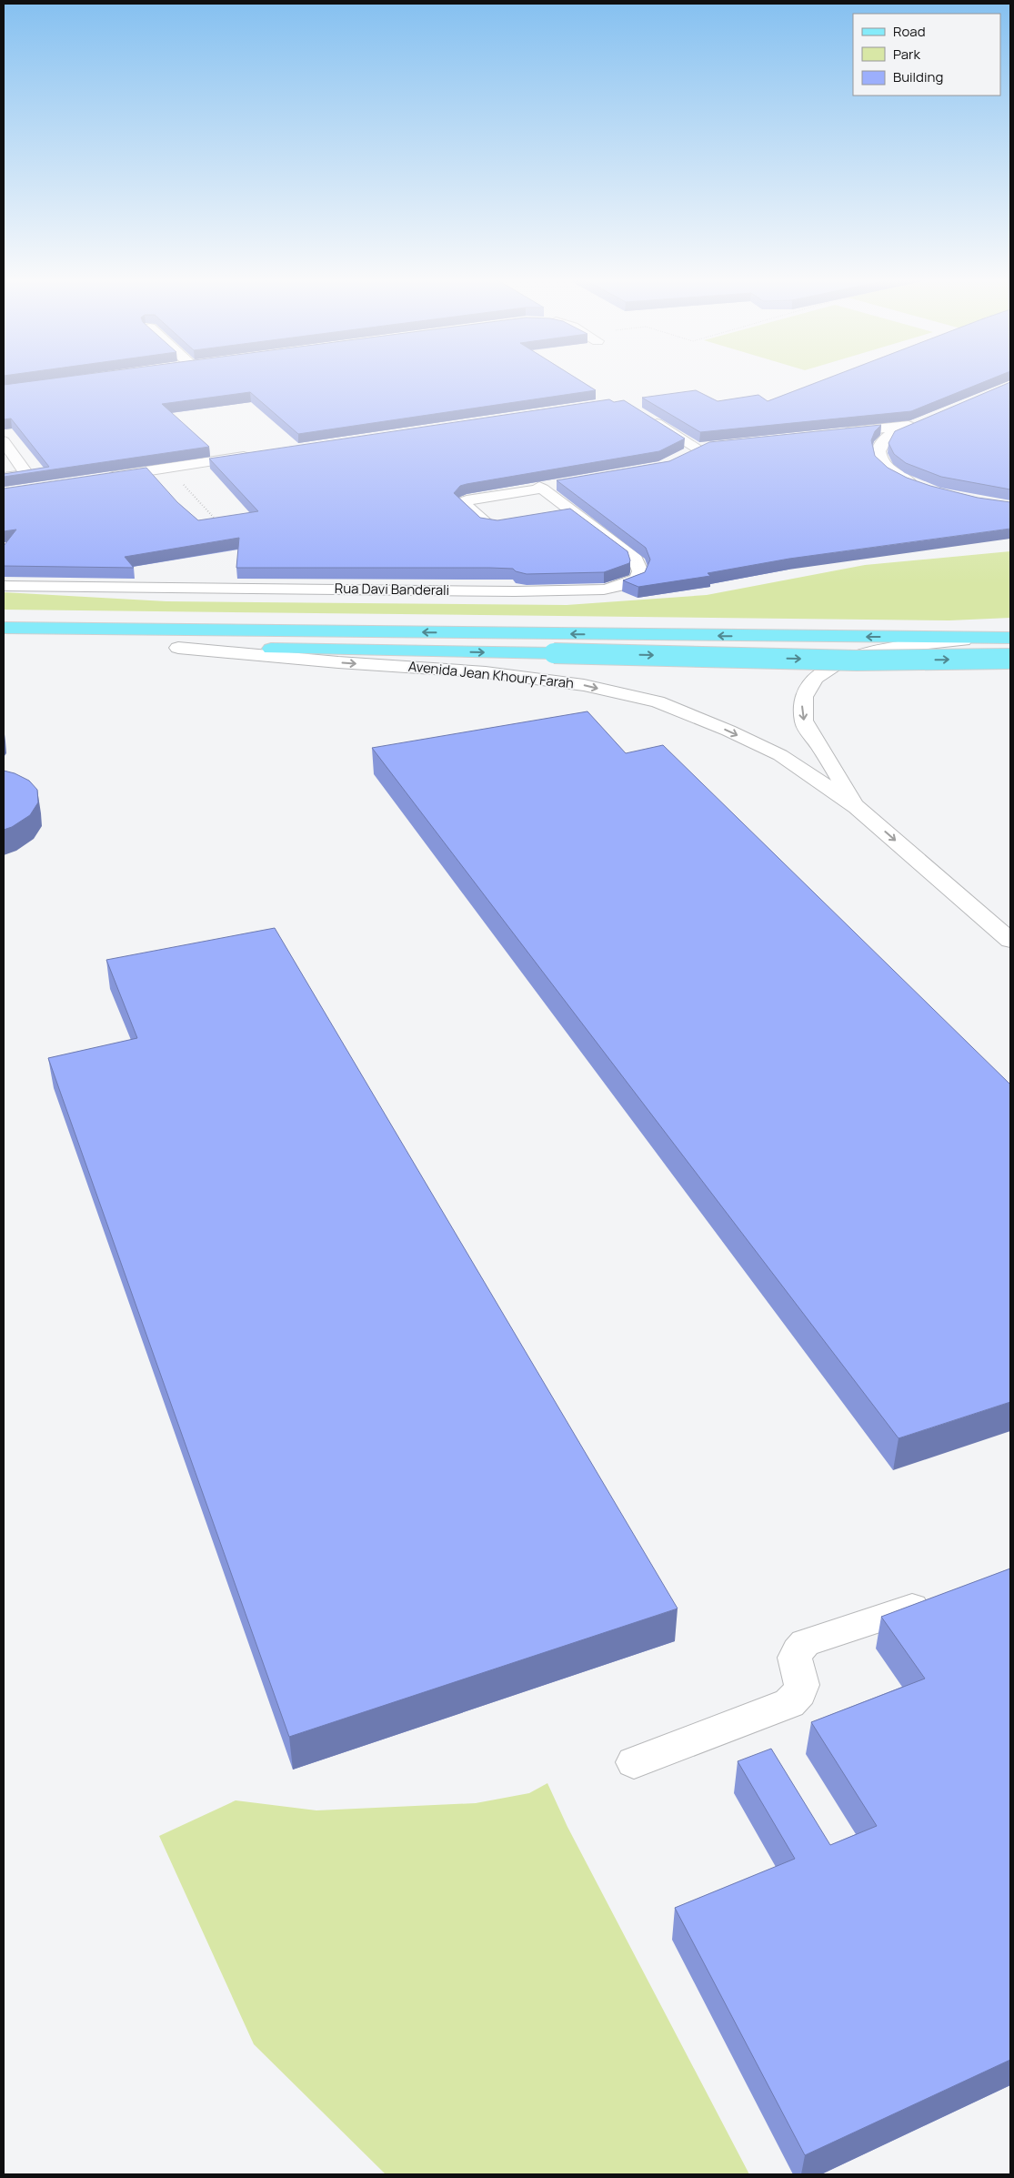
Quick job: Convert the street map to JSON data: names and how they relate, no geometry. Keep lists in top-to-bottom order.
{
  "streets": {
    "street": ["Rua Davi Banderali", "Avenida Jean Khoury Farah"]
  },
  "legend": ["Road", "Park", "Building"]
}
